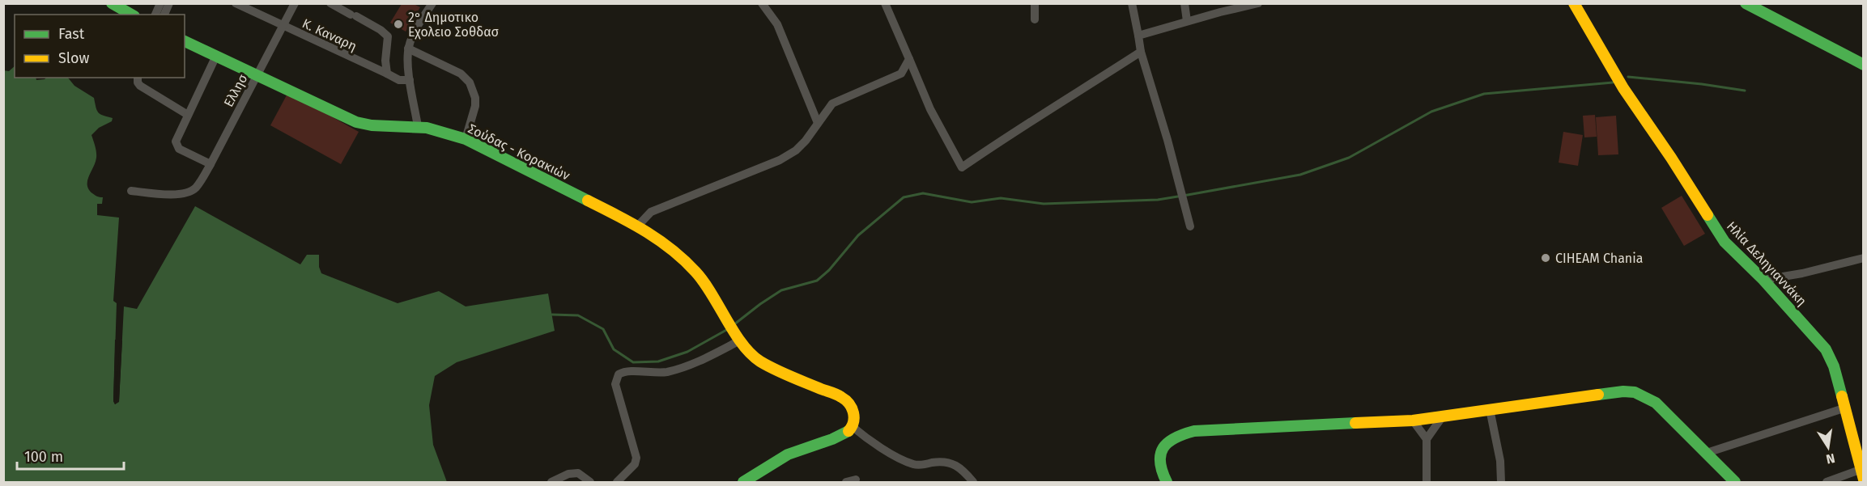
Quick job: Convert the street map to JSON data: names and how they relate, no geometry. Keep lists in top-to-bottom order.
{
  "streets": {
    "street": [
      "Κ. Καναρη",
      "Ελλησ",
      "Σούδας - Κορακιών",
      "Ηλία Δεληγιαννάκη"
    ]
  },
  "crossings": [
    ["Κ. Καναρη", "Ελλησ"],
    ["Ελλησ", "Σούδας - Κορακιών"]
  ],
  "places": ["2° Δημοτικο Εχολειο Σοθδασ", "CIHEAM Chania"],
  "legend": ["Fast", "Slow"],
  "scale_bar": "100 m",
  "north": "bottom"
}
